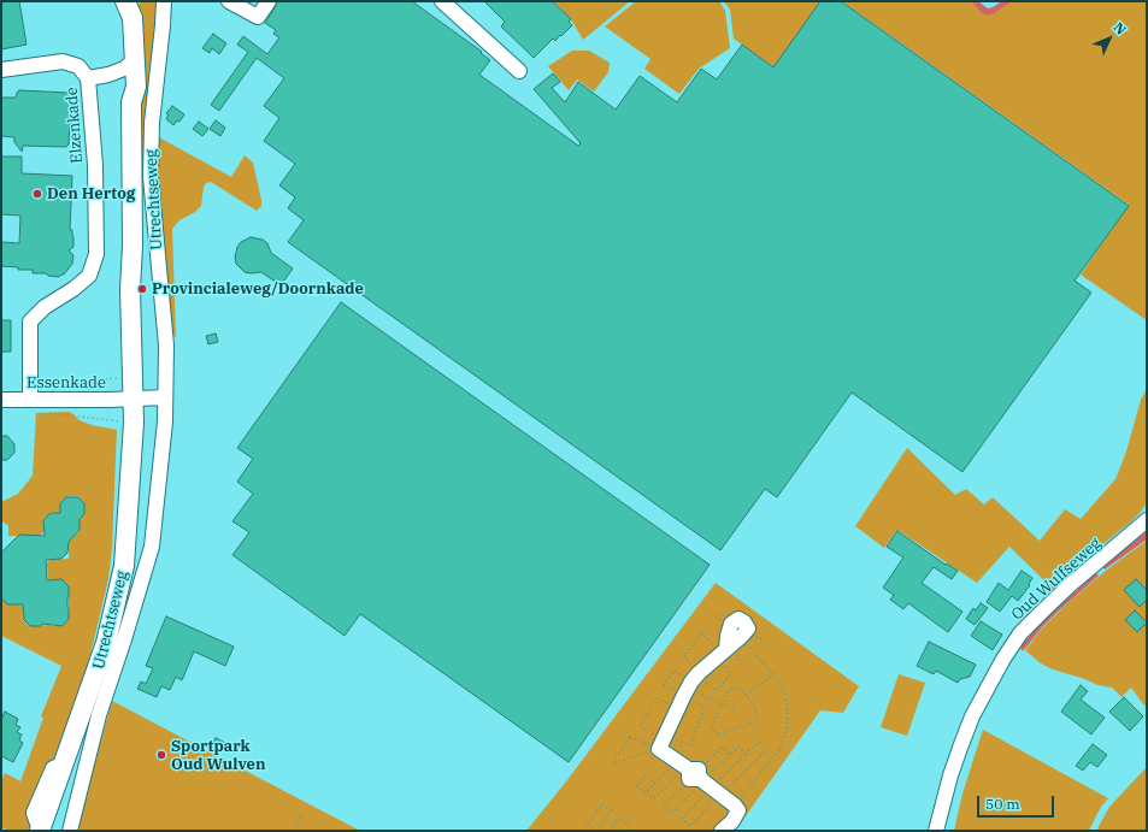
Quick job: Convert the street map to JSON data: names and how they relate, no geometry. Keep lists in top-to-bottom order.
{
  "streets": {
    "main road": ["Utrechtseweg"],
    "street": ["Elzenkade", "Essenkade", "Oud Wulfseweg"]
  },
  "crossings": [
    ["Elzenkade", "Utrechtseweg"],
    ["Elzenkade", "Essenkade"],
    ["Utrechtseweg", "Essenkade"]
  ],
  "places": ["Den Hertog", "Provincialeweg/Doornkade", "Sportpark Oud Wulven"],
  "scale_bar": "50 m",
  "north": "top right"
}
